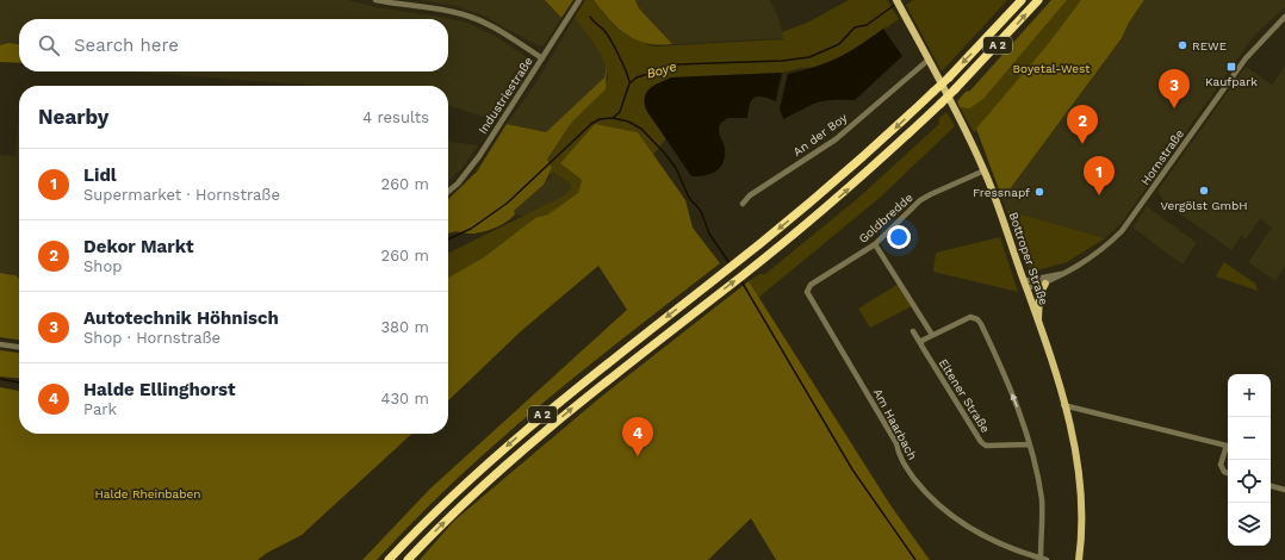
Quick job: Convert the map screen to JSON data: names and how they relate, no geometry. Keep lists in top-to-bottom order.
{
  "streets": {
    "highway": ["A 2"],
    "main road": ["Bottroper Straße"],
    "street": [
      "Industriestraße",
      "An der Boy",
      "Hornstraße",
      "Goldbredde",
      "Eltener Straße",
      "Am Haarbach"
    ]
  },
  "crossings": [
    ["An der Boy", "Bottroper Straße"],
    ["Hornstraße", "Bottroper Straße"],
    ["Goldbredde", "Bottroper Straße"],
    ["Goldbredde", "Am Haarbach"]
  ],
  "water": ["Boye"],
  "parks": ["Boyetal-West", "Halde Rheinbaben"],
  "places": {
    "other": ["REWE", "Vergölst GmbH", "Fressnapf"],
    "transit": ["Kaufpark"]
  },
  "page": {
    "search": "Search here",
    "pins": [
      "3",
      "2",
      "1",
      "4"
    ],
    "heading": ["Nearby", "4 results"],
    "list": [
      {
        "mark": "1",
        "name": "Lidl",
        "note": "Supermarket · Hornstraße",
        "value": "260 m"
      },
      {
        "mark": "2",
        "name": "Dekor Markt",
        "note": "Shop",
        "value": "260 m"
      },
      {
        "mark": "3",
        "name": "Autotechnik Höhnisch",
        "note": "Shop · Hornstraße",
        "value": "380 m"
      },
      {
        "mark": "4",
        "name": "Halde Ellinghorst",
        "note": "Park",
        "value": "430 m"
      }
    ],
    "map_buttons": ["+", "−"]
  }
}
